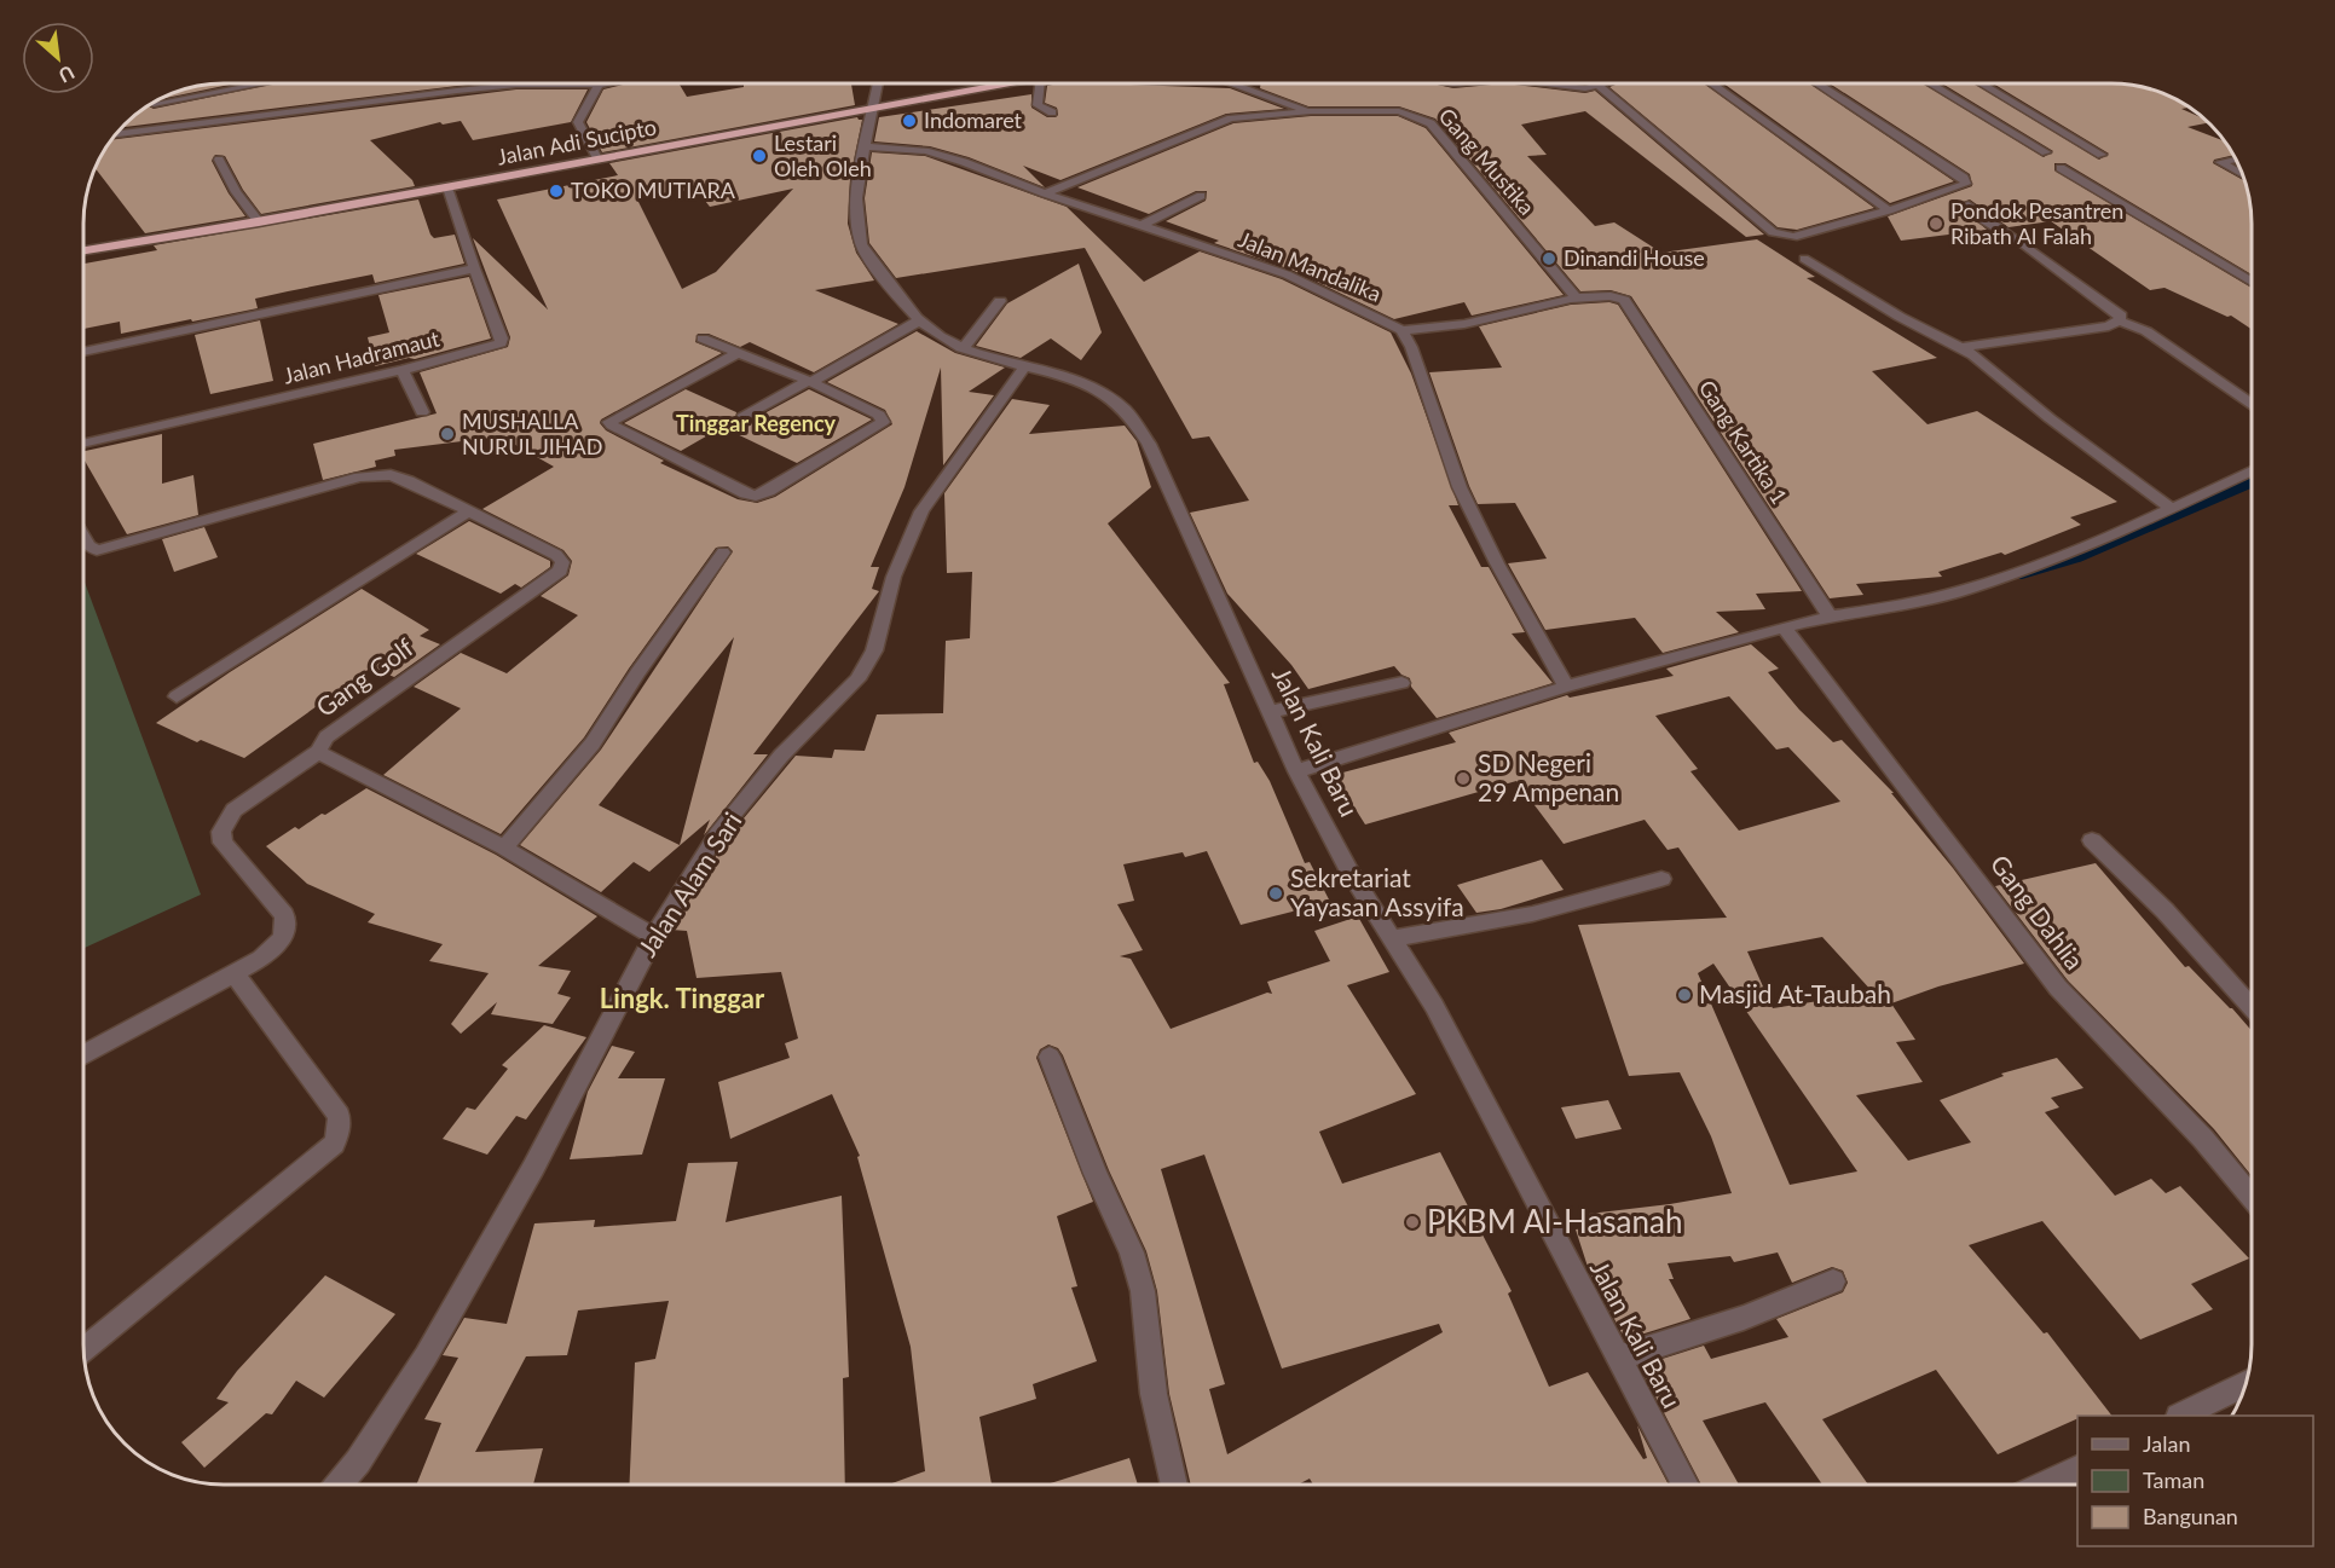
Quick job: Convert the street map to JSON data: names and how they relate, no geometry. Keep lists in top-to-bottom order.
{
  "streets": {
    "highway": ["Jalan Adi Sucipto"],
    "street": [
      "Gang Mustika",
      "Jalan Mandalika",
      "Jalan Hadramaut",
      "Gang Kartika 1",
      "Gang Golf",
      "Jalan Kali Baru",
      "Jalan Alam Sari",
      "Gang Dahlia"
    ]
  },
  "crossings": [
    ["Jalan Adi Sucipto", "Jalan Hadramaut"],
    ["Jalan Adi Sucipto", "Jalan Kali Baru"],
    ["Gang Mustika", "Jalan Mandalika"],
    ["Gang Mustika", "Gang Kartika 1"],
    ["Jalan Mandalika", "Jalan Kali Baru"],
    ["Gang Golf", "Jalan Alam Sari"],
    ["Jalan Kali Baru", "Jalan Alam Sari"]
  ],
  "districts": ["Tinggar Regency", "Lingk. Tinggar"],
  "places": [
    "Indomaret",
    "Lestari Oleh Oleh",
    "TOKO MUTIARA",
    "Pondok Pesantren Ribath Al Falah",
    "Dinandi House",
    "MUSHALLA NURUL JIHAD",
    "SD Negeri 29 Ampenan",
    "Sekretariat Yayasan Assyifa",
    "Masjid At-Taubah",
    "PKBM Al-Hasanah"
  ],
  "legend": ["Jalan", "Taman", "Bangunan"],
  "north": "bottom right"
}
